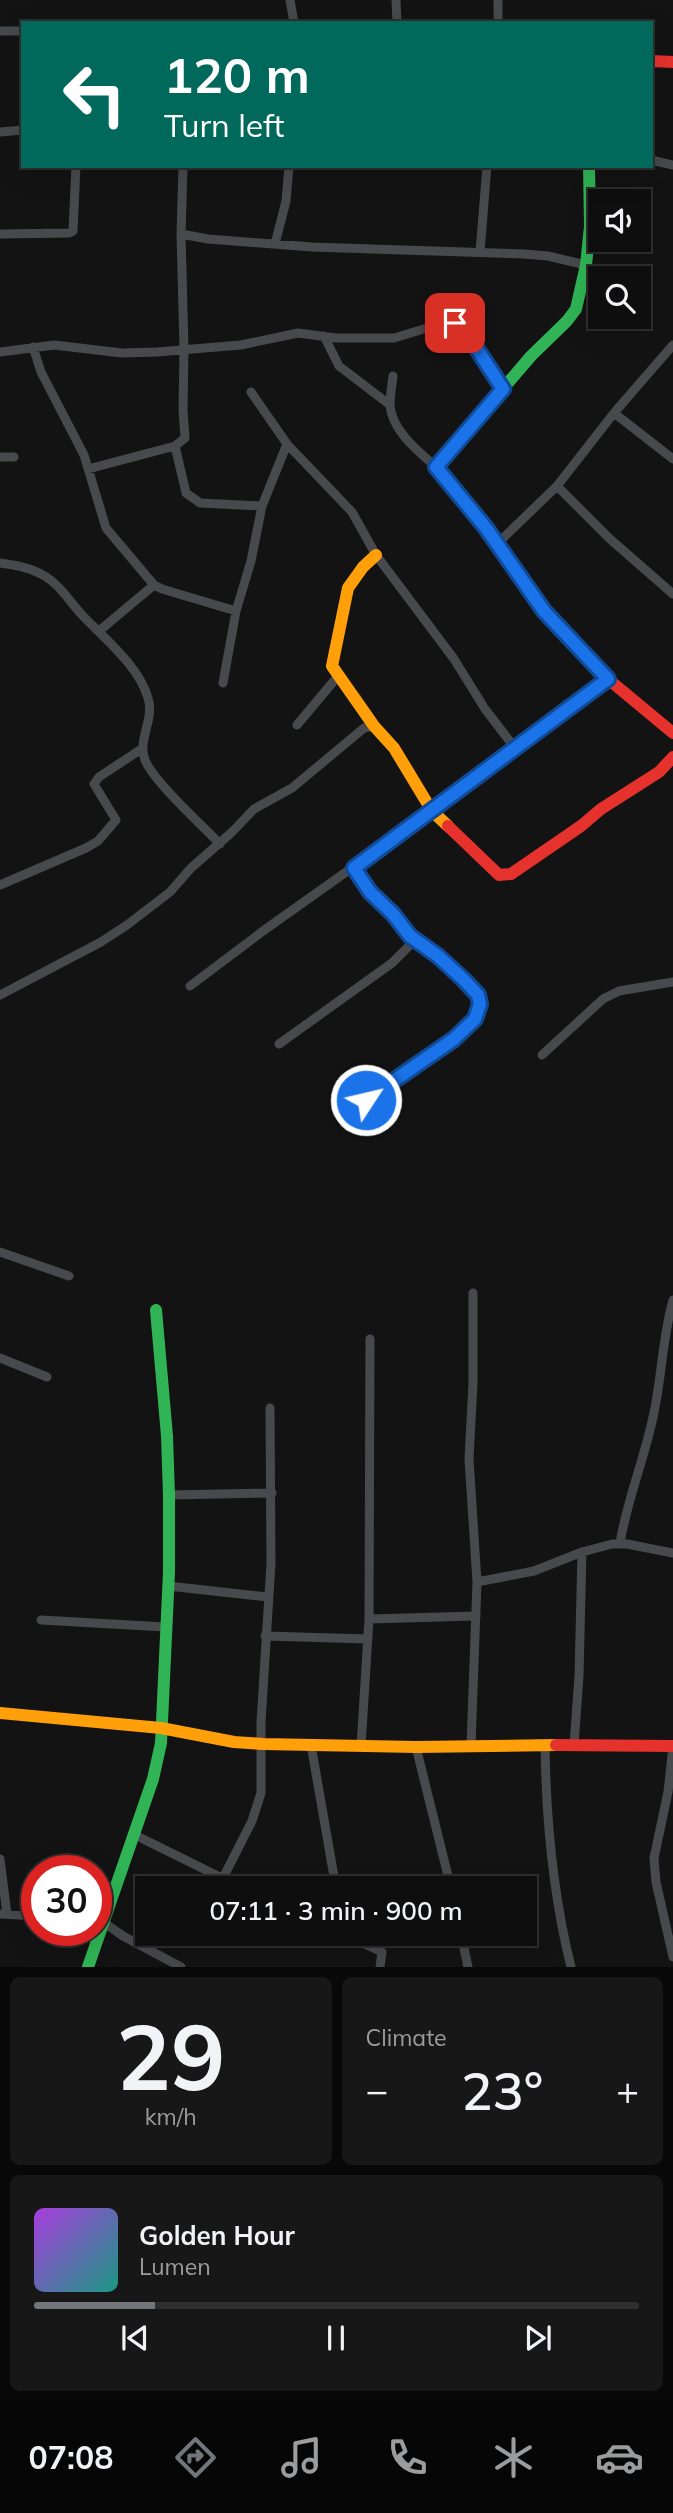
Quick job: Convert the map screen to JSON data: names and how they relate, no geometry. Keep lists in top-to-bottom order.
{
  "page": {
    "turn": ["120 m", "Turn left"],
    "limit": "30",
    "trip": "07:11 · 3 min · 900 m",
    "tile": [
      ["29", "km/h"],
      "Climate"
    ],
    "heat": ["−", "23°", "+"],
    "song": ["Golden Hour", "Lumen"],
    "tabs": "07:08"
  }
}
